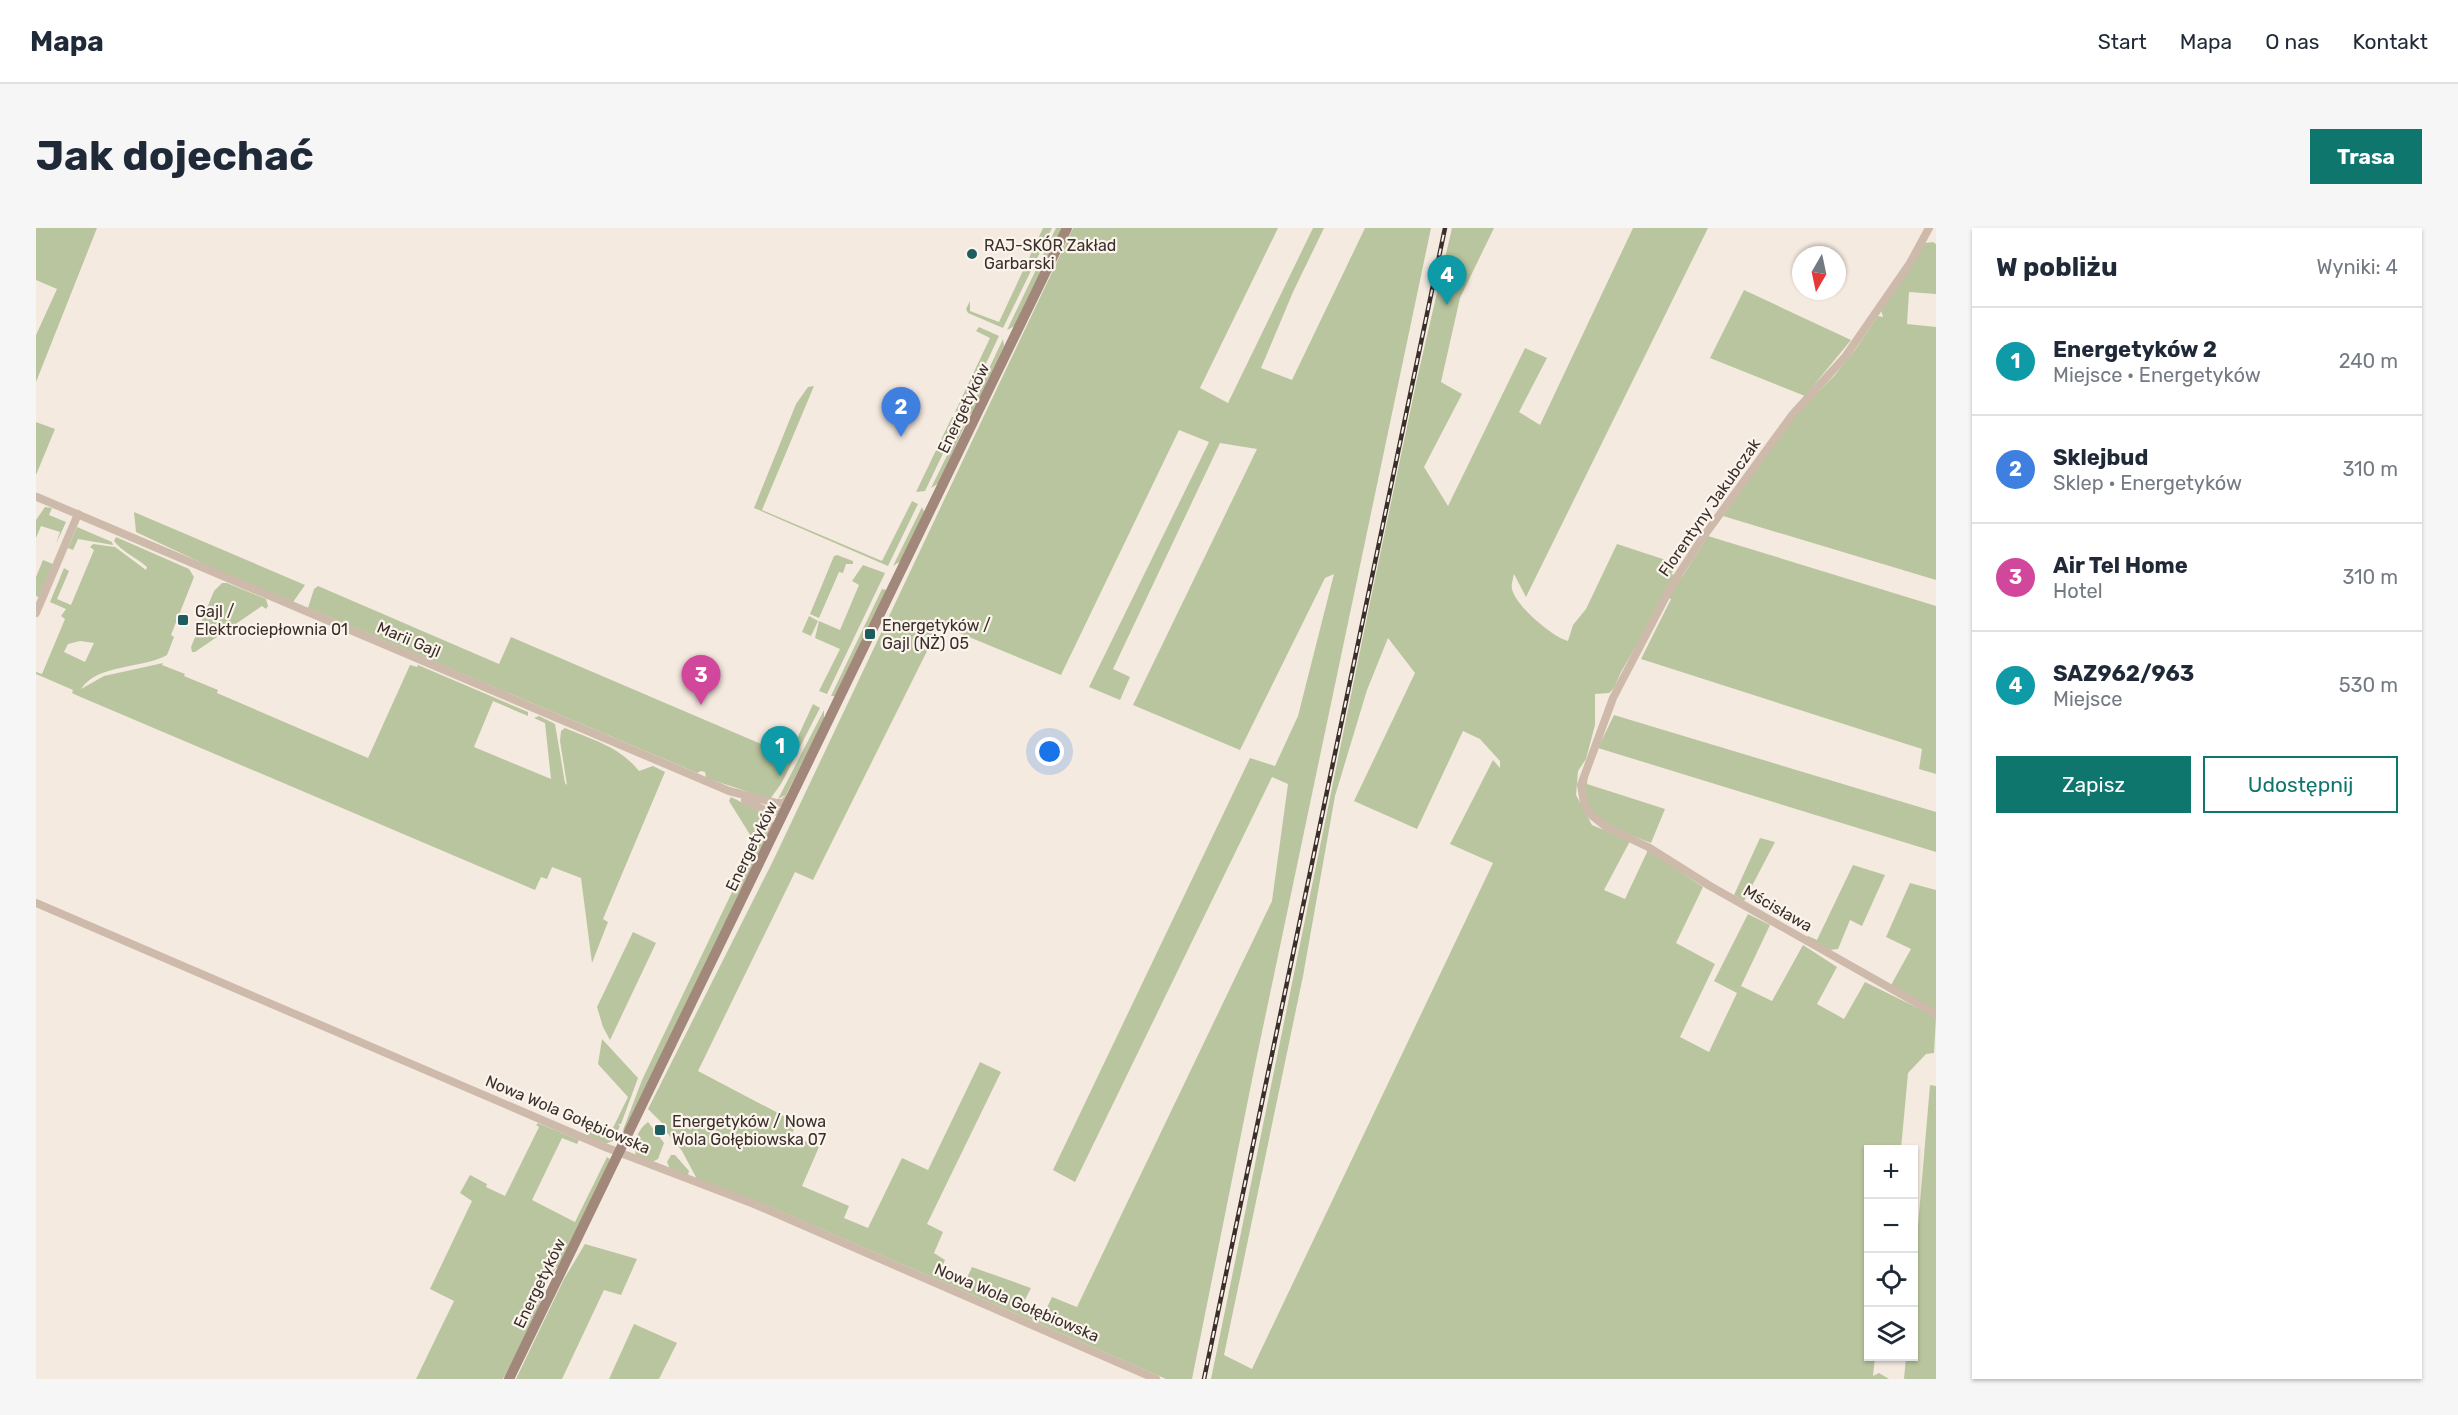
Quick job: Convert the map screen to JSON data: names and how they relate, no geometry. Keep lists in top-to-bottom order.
{
  "streets": {
    "main road": ["Energetyków"],
    "street": [
      "Florentyny Jakubczak",
      "Marii Gajl",
      "Mścisława",
      "Nowa Wola Gołębiowska"
    ]
  },
  "crossings": [
    ["Energetyków", "Marii Gajl"],
    ["Energetyków", "Nowa Wola Gołębiowska"],
    ["Florentyny Jakubczak", "Mścisława"]
  ],
  "places": {
    "other": ["RAJ-SKÓR Zakład Garbarski"],
    "transit": ["Gajl / Elektrociepłownia 01", "Energetyków / Gajl (NŻ) 05", "Energetyków / Nowa Wola Gołębiowska 07"]
  },
  "north": "bottom",
  "page": {
    "header": "Mapa",
    "nav": [
      "Start",
      "Mapa",
      "O nas",
      "Kontakt"
    ],
    "buttons": [
      "Trasa",
      ["Zapisz", "Udostępnij"]
    ],
    "title": "Jak dojechać",
    "heading": ["W pobliżu", "Wyniki: 4"],
    "pins": [
      "4",
      "2",
      "3",
      "1"
    ],
    "list": [
      {
        "mark": "1",
        "name": "Energetyków 2",
        "note": "Miejsce · Energetyków",
        "value": "240 m"
      },
      {
        "mark": "2",
        "name": "Sklejbud",
        "note": "Sklep · Energetyków",
        "value": "310 m"
      },
      {
        "mark": "3",
        "name": "Air Tel Home",
        "note": "Hotel",
        "value": "310 m"
      },
      {
        "mark": "4",
        "name": "SAZ962/963",
        "note": "Miejsce",
        "value": "530 m"
      }
    ],
    "map_buttons": ["+", "−"]
  }
}
